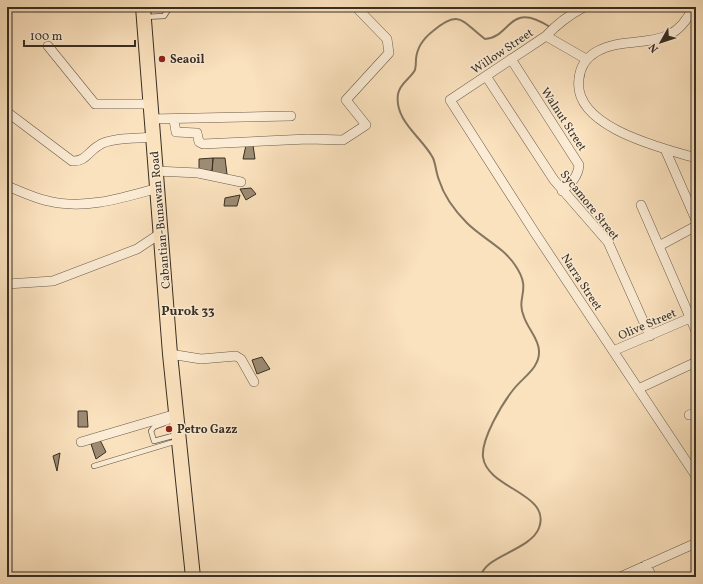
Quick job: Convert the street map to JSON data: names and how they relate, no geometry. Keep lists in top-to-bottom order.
{
  "streets": {
    "main road": ["Cabantian-Bunawan Road"],
    "street": [
      "Willow Street",
      "Walnut Street",
      "Sycamore Street",
      "Narra Street",
      "Olive Street"
    ]
  },
  "crossings": [
    ["Willow Street", "Walnut Street"],
    ["Willow Street", "Sycamore Street"],
    ["Willow Street", "Narra Street"],
    ["Walnut Street", "Sycamore Street"],
    ["Sycamore Street", "Olive Street"],
    ["Narra Street", "Olive Street"]
  ],
  "districts": ["Purok 33"],
  "places": ["Seaoil", "Petro Gazz"],
  "scale_bar": "100 m",
  "north": "bottom left"
}
